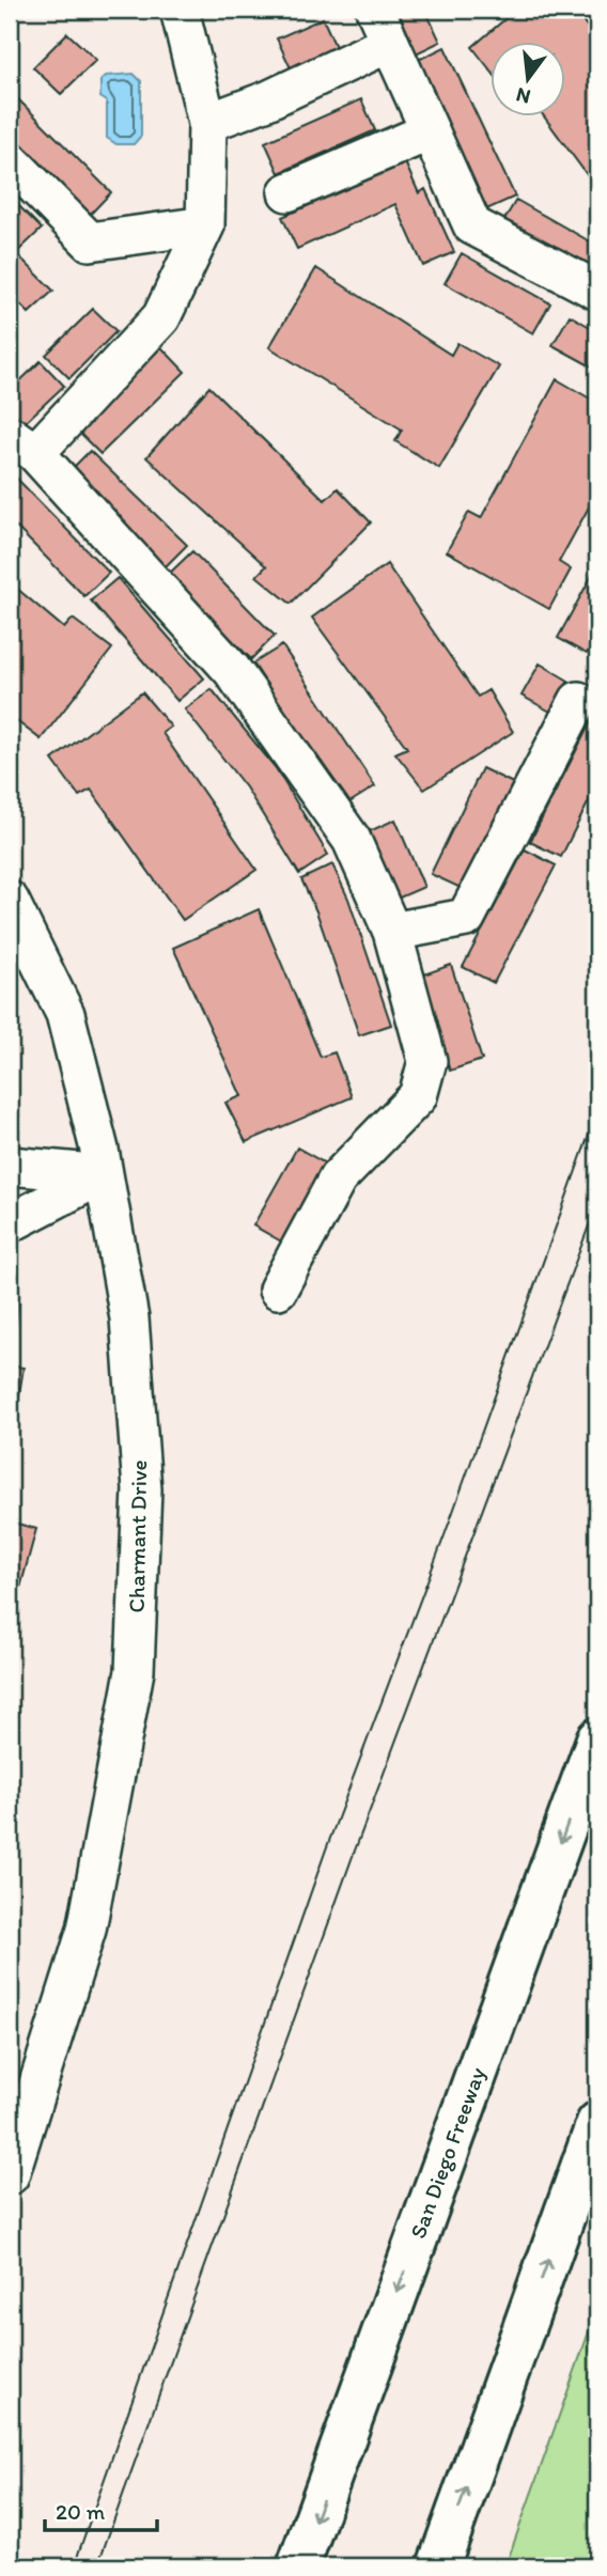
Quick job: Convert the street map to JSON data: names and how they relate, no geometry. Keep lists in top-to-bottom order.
{
  "streets": {
    "highway": ["San Diego Freeway"],
    "street": ["Charmant Drive"]
  },
  "scale_bar": "20 m",
  "north": "bottom"
}
